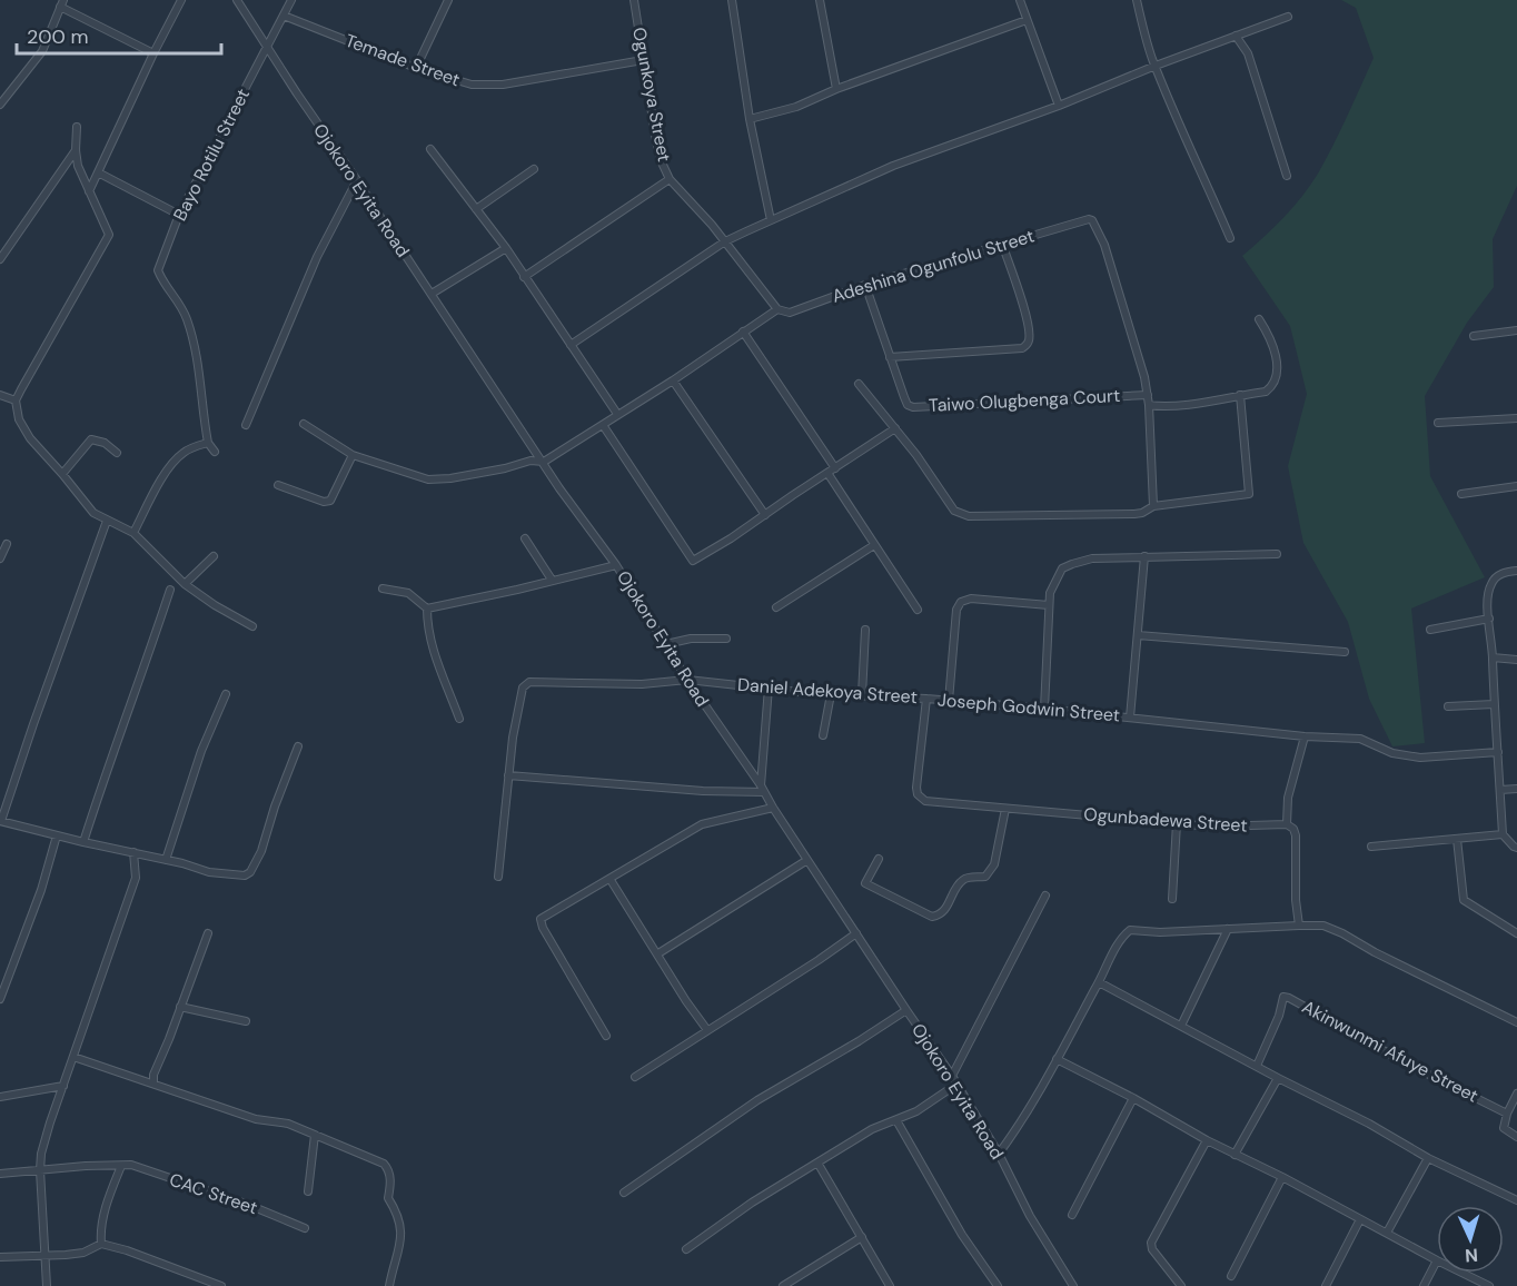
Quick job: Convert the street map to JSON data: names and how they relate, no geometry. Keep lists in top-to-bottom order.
{
  "streets": {
    "street": [
      "Temade Street",
      "Ogunkoya Street",
      "Bayo Rotilu Street",
      "Ojokoro Eyita Road",
      "Adeshina Ogunfolu Street",
      "Taiwo Olugbenga Court",
      "Daniel Adekoya Street",
      "Joseph Godwin Street",
      "Ogunbadewa Street",
      "Akinwunmi Afuye Street",
      "CAC Street"
    ]
  },
  "crossings": [
    ["Temade Street", "Ogunkoya Street"],
    ["Temade Street", "Bayo Rotilu Street"],
    ["Ogunkoya Street", "Adeshina Ogunfolu Street"],
    ["Bayo Rotilu Street", "Ojokoro Eyita Road"],
    ["Ojokoro Eyita Road", "Daniel Adekoya Street"],
    ["Adeshina Ogunfolu Street", "Taiwo Olugbenga Court"],
    ["Daniel Adekoya Street", "Joseph Godwin Street"],
    ["Daniel Adekoya Street", "Ogunbadewa Street"],
    ["Joseph Godwin Street", "Ogunbadewa Street"]
  ],
  "scale_bar": "200 m",
  "north": "bottom"
}
